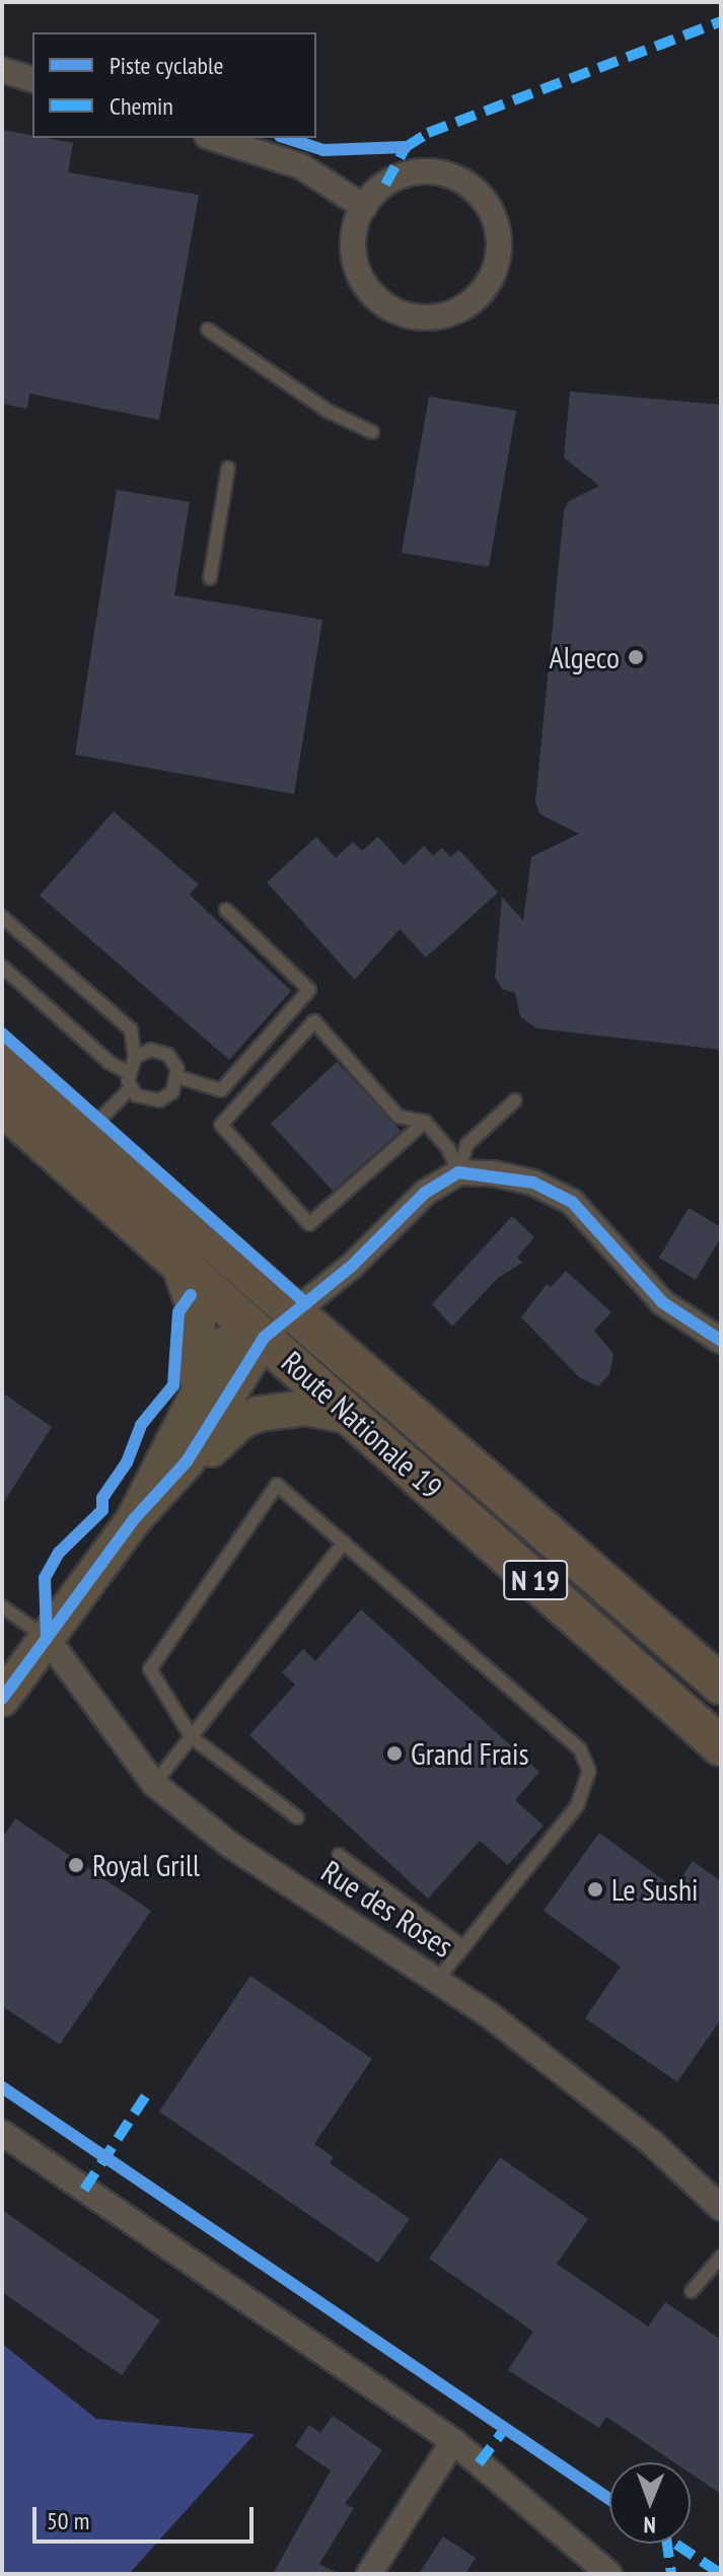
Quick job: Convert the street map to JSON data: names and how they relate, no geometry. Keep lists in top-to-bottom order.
{
  "streets": {
    "main road": ["Route Nationale 19", "N 19"],
    "street": ["Rue des Roses"]
  },
  "places": [
    "Algeco",
    "Grand Frais",
    "Royal Grill",
    "Le Sushi"
  ],
  "legend": ["Piste cyclable", "Chemin"],
  "scale_bar": "50 m",
  "north": "bottom"
}
